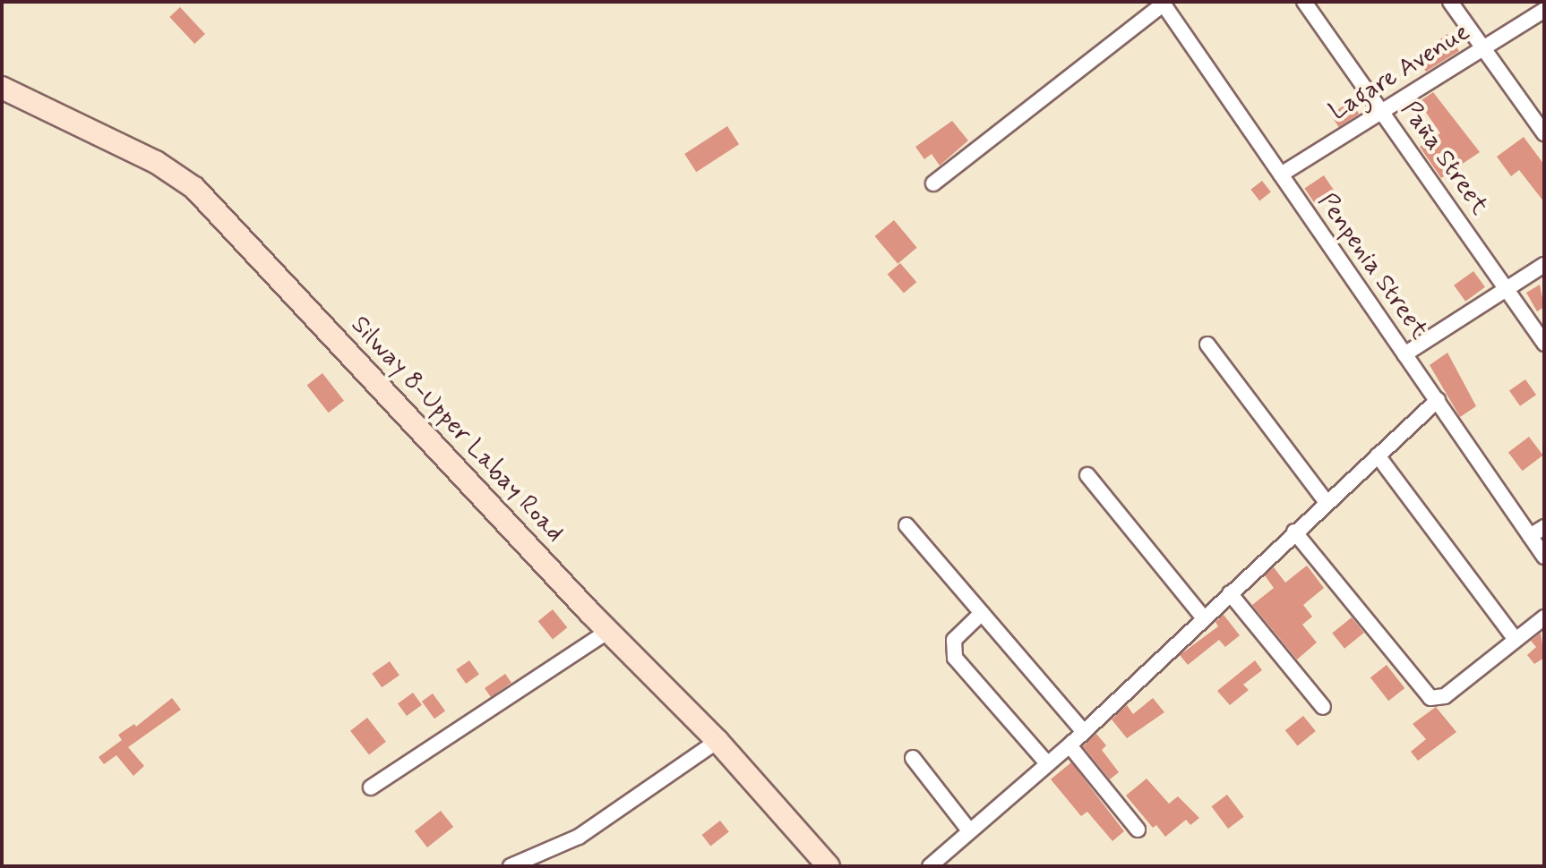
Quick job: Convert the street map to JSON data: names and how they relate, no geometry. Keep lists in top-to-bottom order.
{
  "streets": {
    "main road": ["Silway 8-Upper Labay Road"],
    "street": ["Lagare Avenue", "Paña Street", "Penpenia Street"]
  },
  "crossings": [
    ["Lagare Avenue", "Paña Street"],
    ["Lagare Avenue", "Penpenia Street"]
  ]
}
